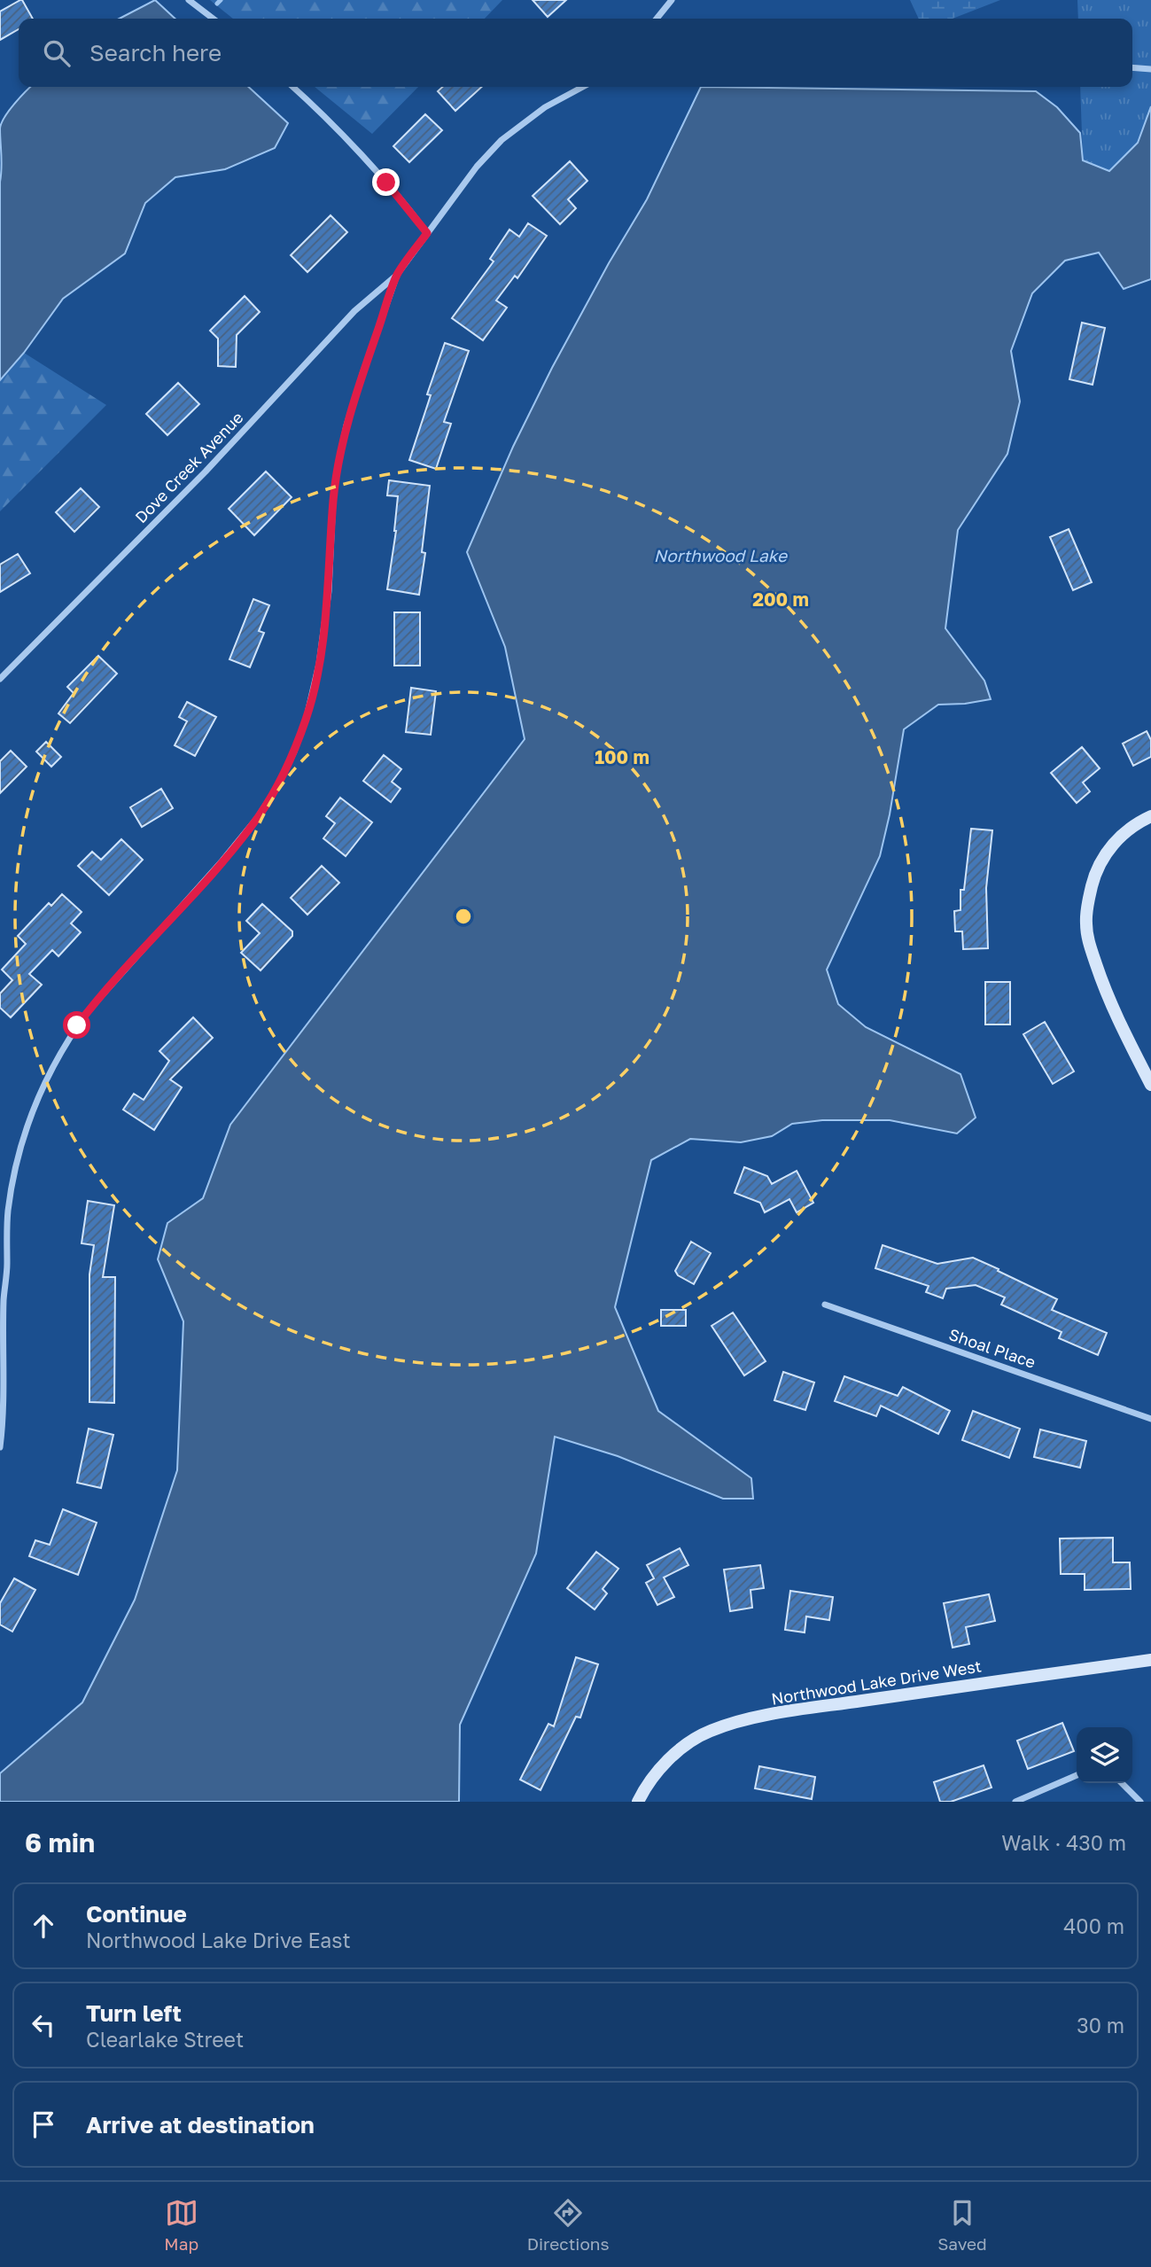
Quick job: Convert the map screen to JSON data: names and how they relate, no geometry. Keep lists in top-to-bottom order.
{
  "streets": {
    "street": ["Dove Creek Avenue", "Shoal Place", "Northwood Lake Drive West"]
  },
  "water": ["Northwood Lake"],
  "page": {
    "search": "Search here",
    "heading": ["6 min", "Walk · 430 m"],
    "list": [
      ["Continue", "Northwood Lake Drive East", "400 m"],
      ["Turn left", "Clearlake Street", "30 m"],
      "Arrive at destination"
    ],
    "nav": ["Map", "Directions", "Saved"]
  },
  "rings": ["200 m", "100 m"]
}
